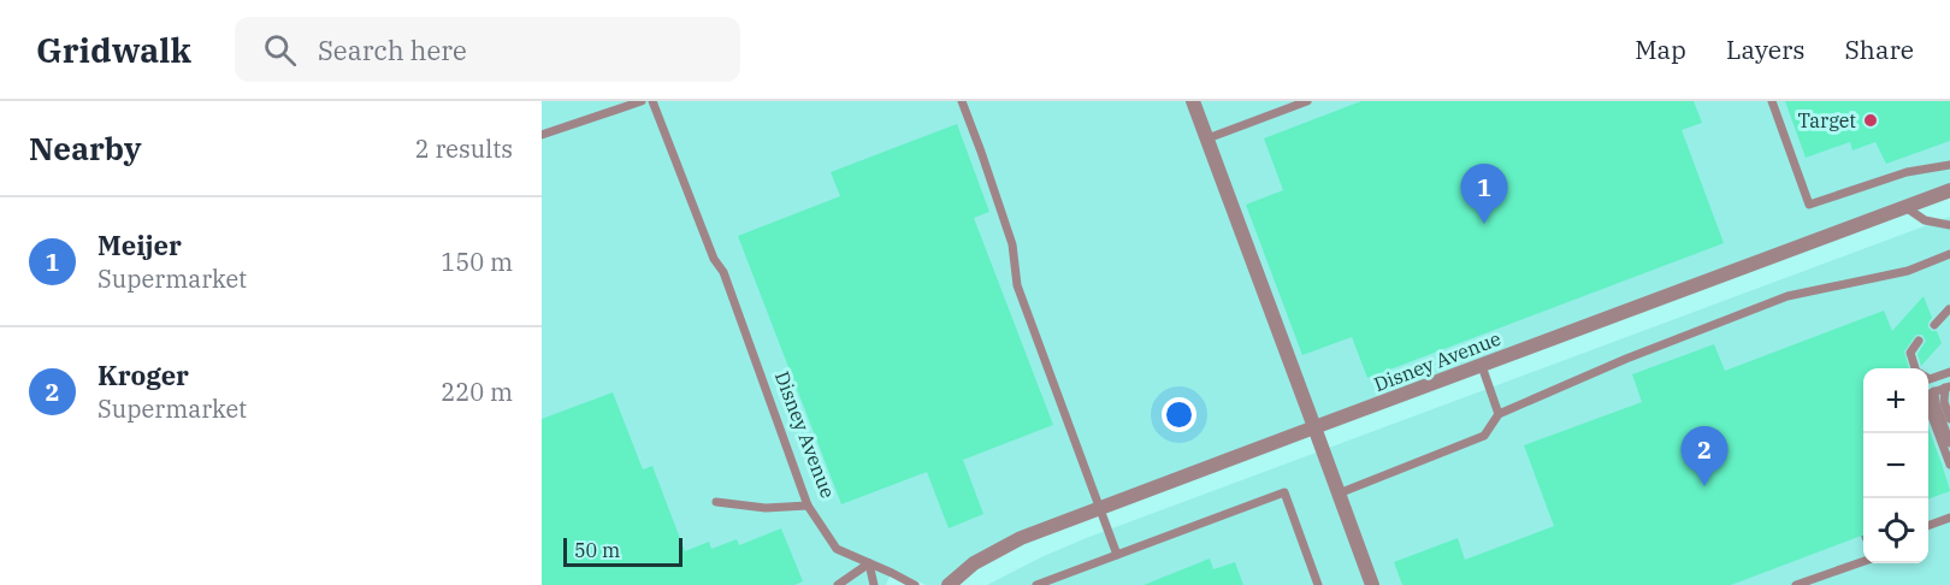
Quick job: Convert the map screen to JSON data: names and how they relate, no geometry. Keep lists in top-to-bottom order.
{
  "streets": {
    "street": ["Disney Avenue"]
  },
  "places": ["Target"],
  "scale_bar": "50 m",
  "page": {
    "header": "Gridwalk",
    "search": "Search here",
    "nav": ["Map", "Layers", "Share"],
    "heading": ["Nearby", "2 results"],
    "pins": ["1", "2"],
    "list": [
      {
        "mark": "1",
        "name": "Meijer",
        "note": "Supermarket",
        "value": "150 m"
      },
      {
        "mark": "2",
        "name": "Kroger",
        "note": "Supermarket",
        "value": "220 m"
      }
    ],
    "map_buttons": ["+", "−"],
    "scale": "50 m"
  }
}
